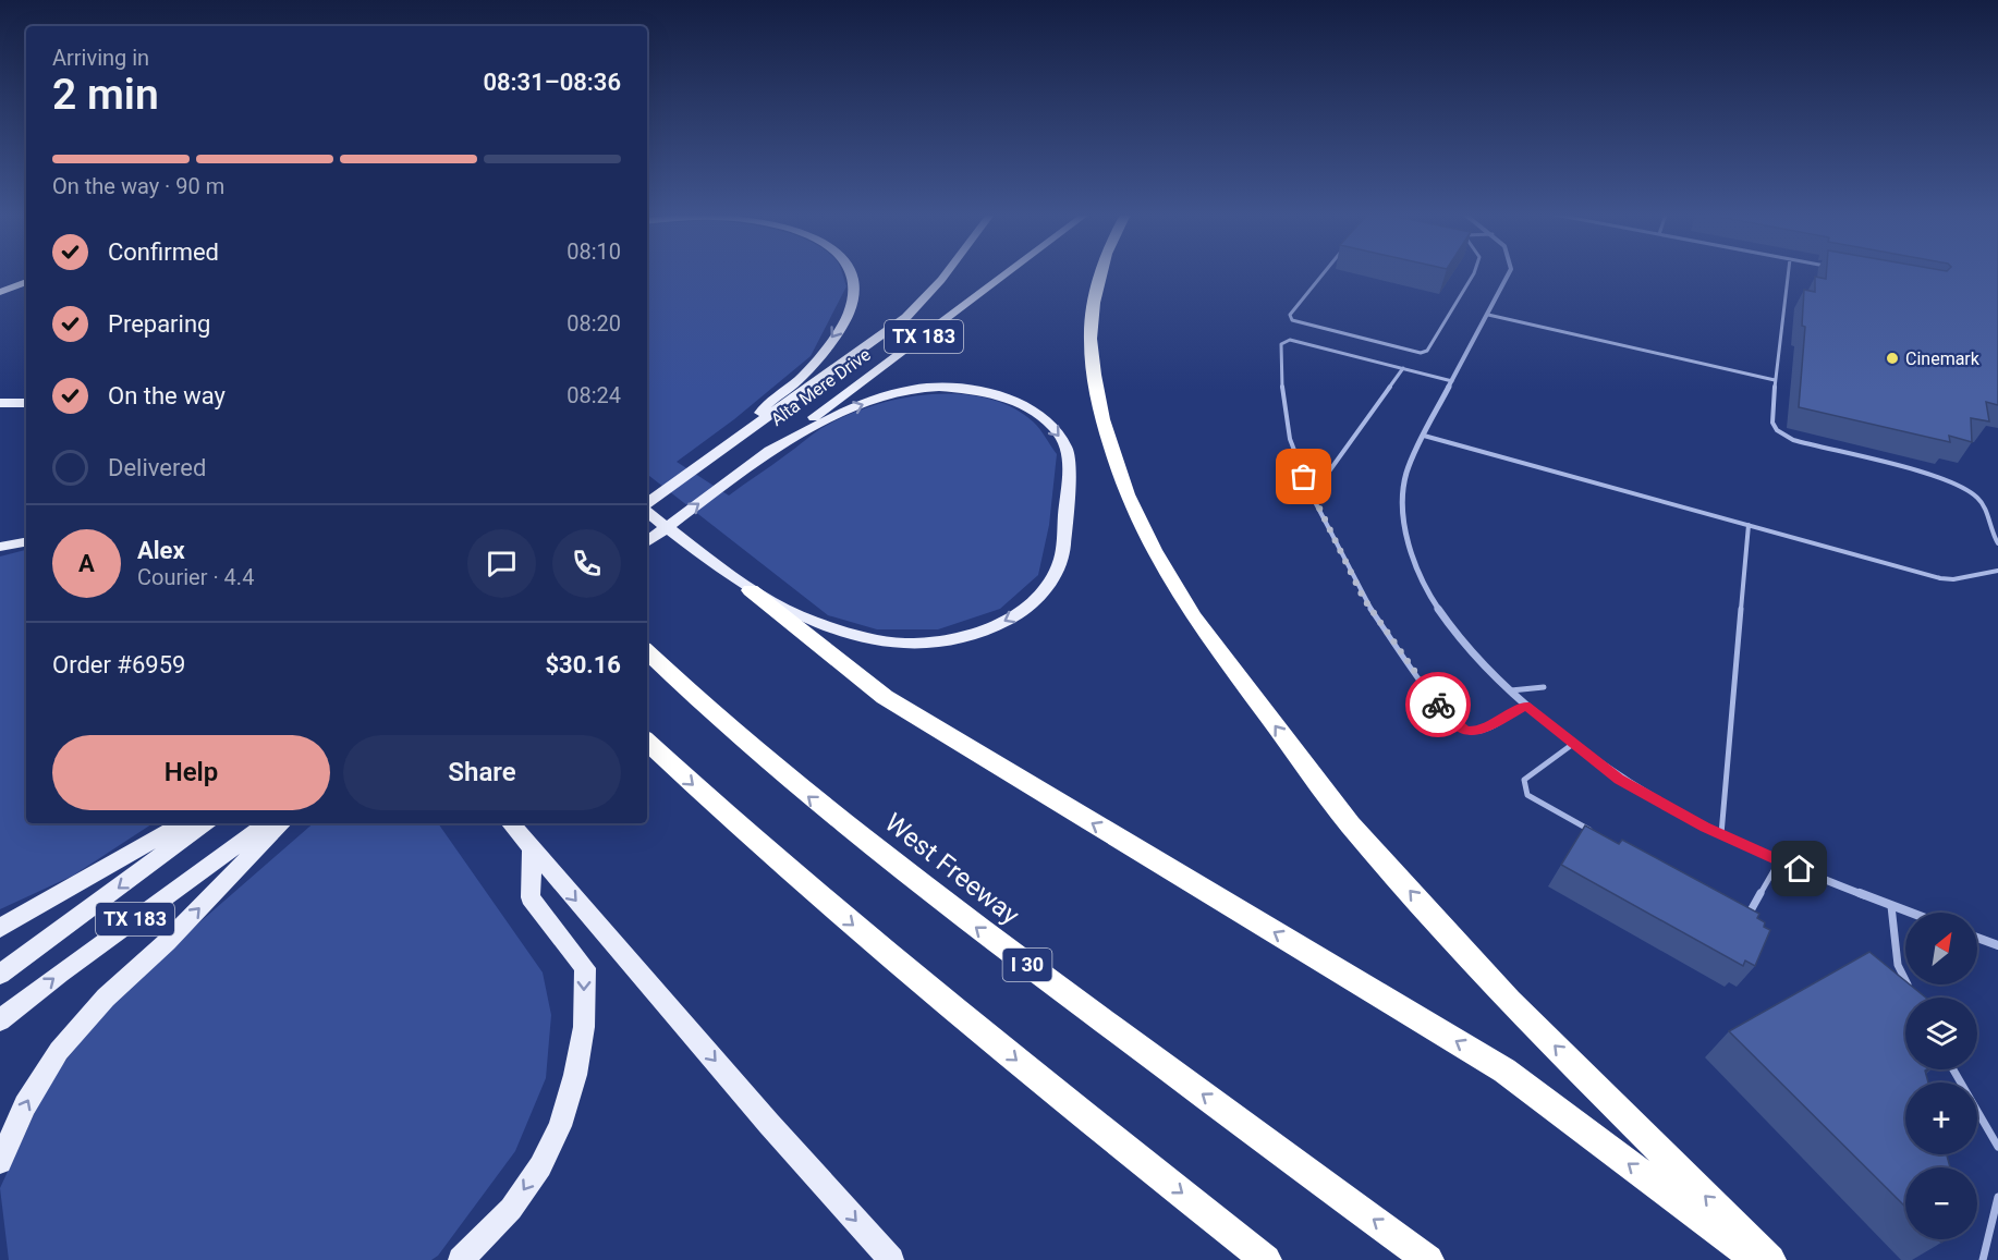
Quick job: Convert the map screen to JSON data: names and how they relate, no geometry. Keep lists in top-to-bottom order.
{
  "streets": {
    "highway": ["West Freeway", "I 30"],
    "main road": ["TX 183", "Alta Mere Drive"]
  },
  "places": ["Cinemark"],
  "north": "top right",
  "page": {
    "heading": ["2 min", "Arriving in", "08:31–08:36"],
    "panel": [
      "Alex",
      "Courier · 4.4",
      "Order #6959",
      "$30.16"
    ],
    "bar": "On the way · 90 m",
    "list": [
      ["Confirmed", "08:10"],
      ["Preparing", "08:20"],
      ["On the way", "08:24"],
      "Delivered"
    ],
    "round": "A",
    "buttons": ["Help", "Share"],
    "map_buttons": ["+", "−"]
  }
}
